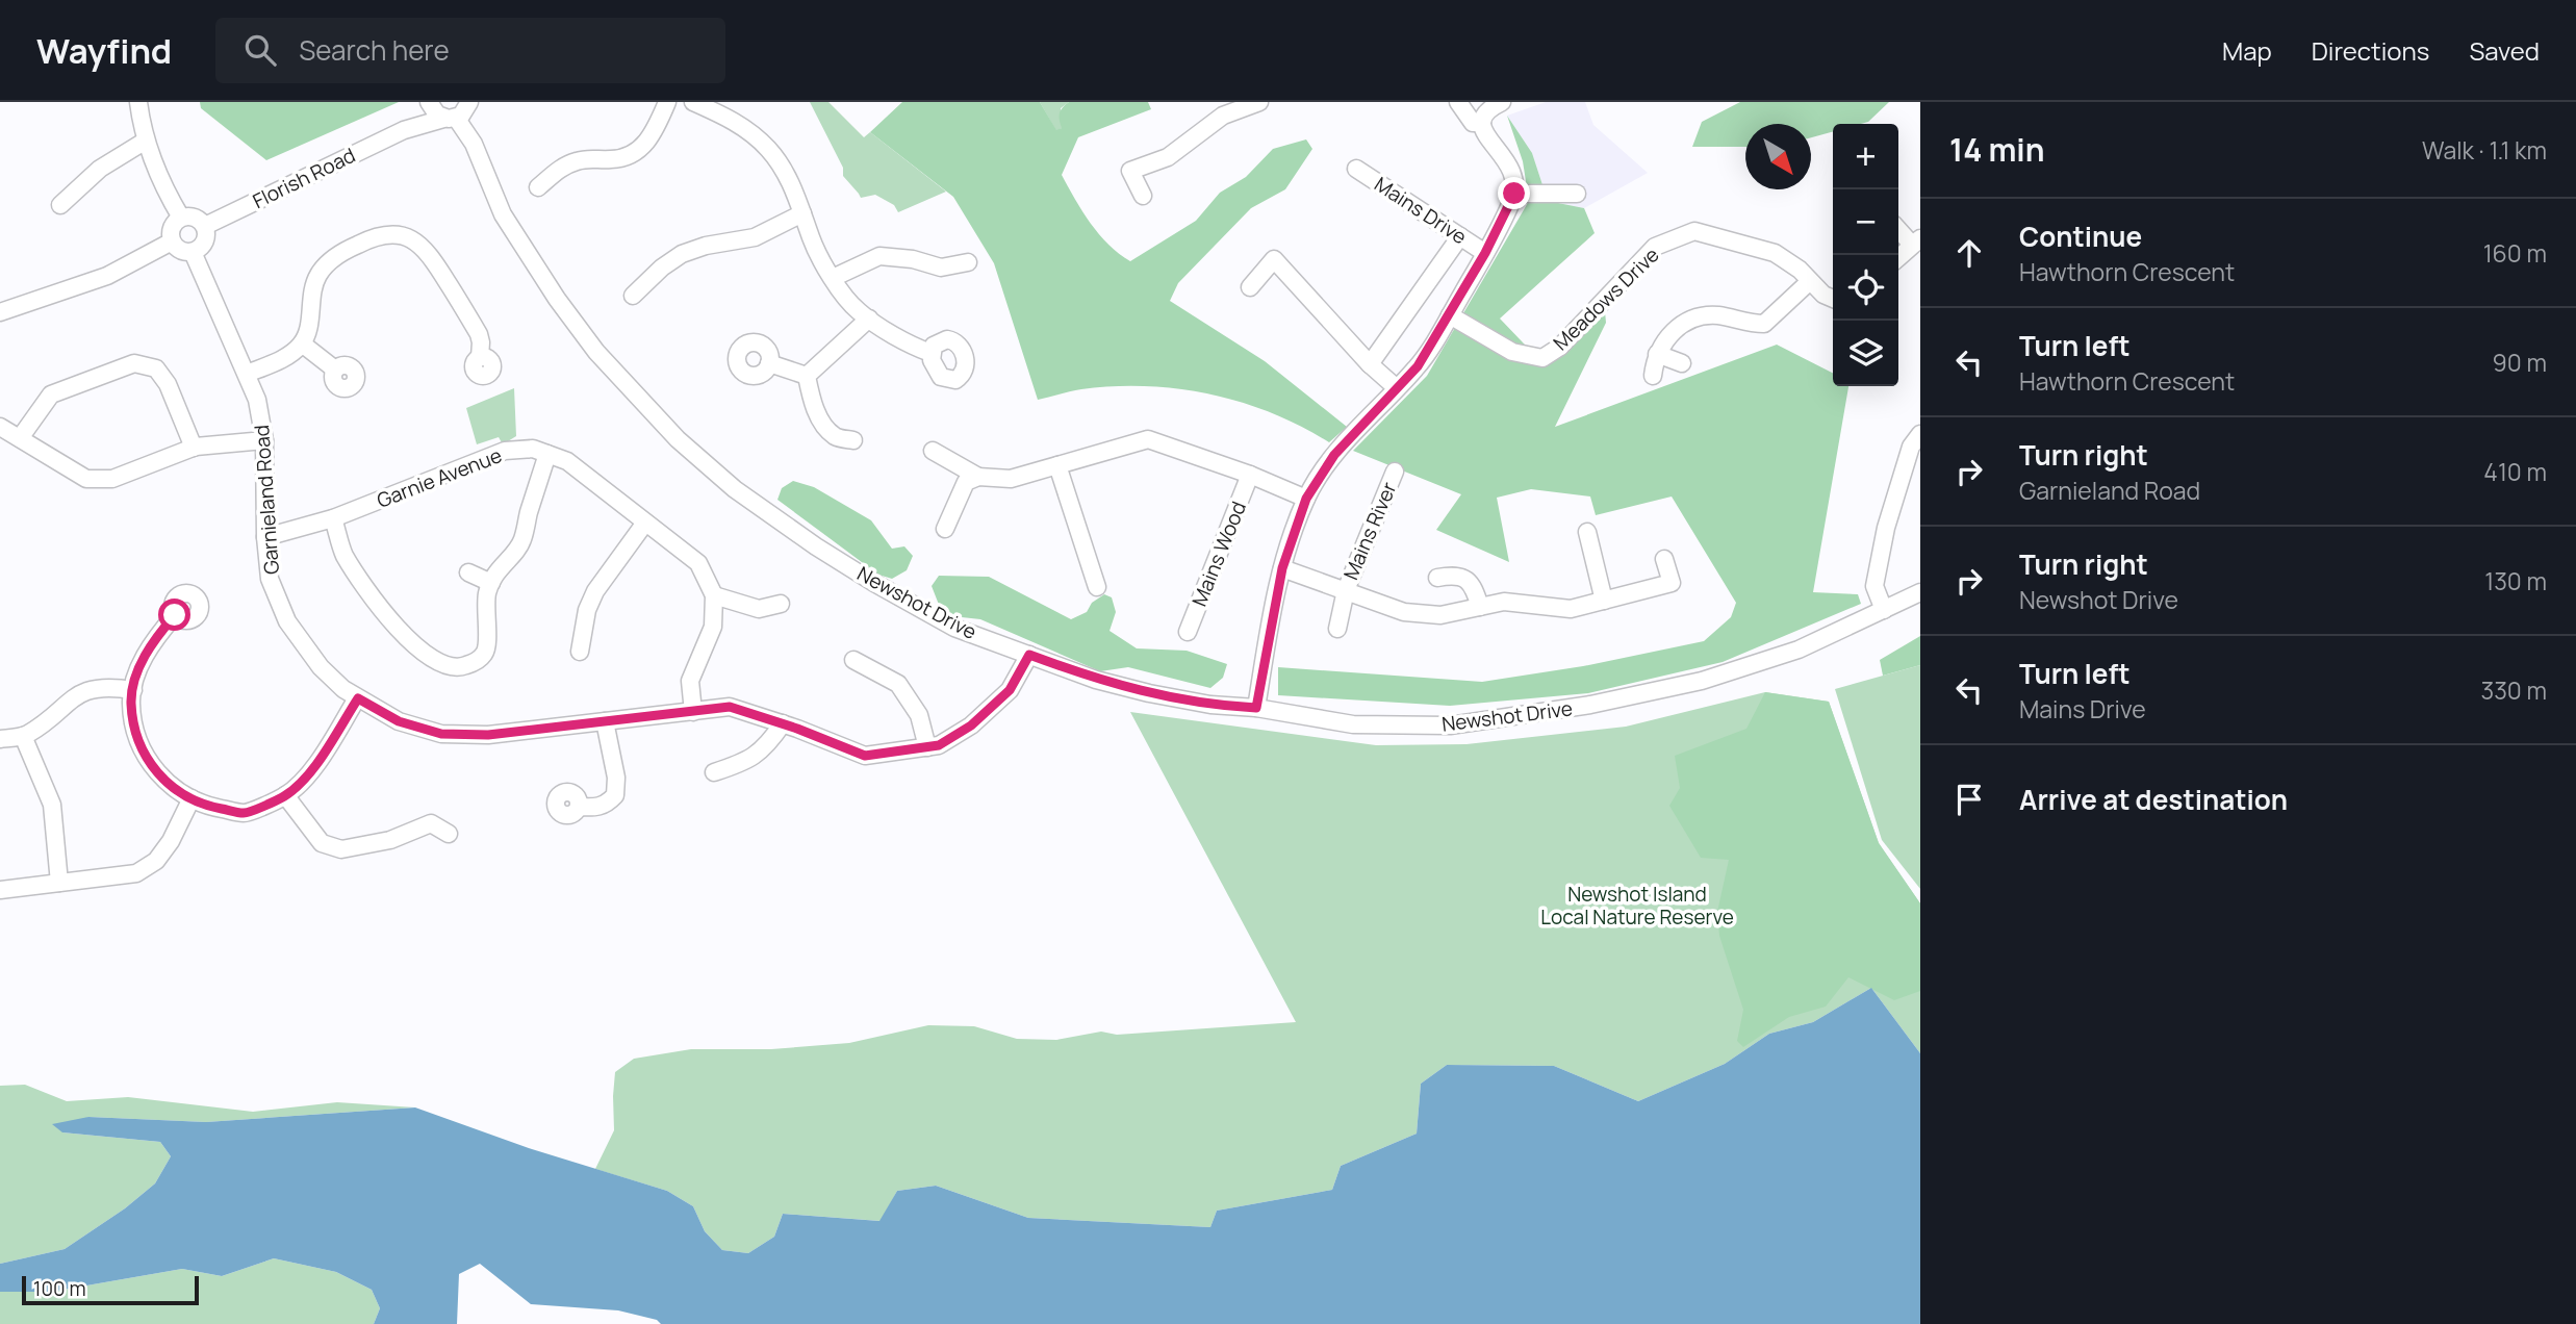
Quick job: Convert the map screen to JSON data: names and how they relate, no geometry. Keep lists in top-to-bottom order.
{
  "streets": {
    "street": [
      "Florish Road",
      "Mains Drive",
      "Meadows Drive",
      "Garnie Avenue",
      "Garnieland Road",
      "Mains River",
      "Mains Wood",
      "Newshot Drive"
    ]
  },
  "crossings": [
    ["Florish Road", "Garnieland Road"],
    ["Florish Road", "Newshot Drive"],
    ["Mains Drive", "Meadows Drive"],
    ["Mains Drive", "Mains River"],
    ["Mains Drive", "Mains Wood"],
    ["Mains Drive", "Newshot Drive"],
    ["Garnie Avenue", "Garnieland Road"],
    ["Garnieland Road", "Newshot Drive"]
  ],
  "parks": ["Newshot Island Local Nature Reserve"],
  "scale_bar": "100 m",
  "north": "bottom right",
  "page": {
    "header": "Wayfind",
    "search": "Search here",
    "nav": ["Map", "Directions", "Saved"],
    "heading": ["14 min", "Walk · 1.1 km"],
    "map_buttons": ["+", "−"],
    "list": [
      ["Continue", "Hawthorn Crescent", "160 m"],
      ["Turn left", "Hawthorn Crescent", "90 m"],
      ["Turn right", "Garnieland Road", "410 m"],
      ["Turn right", "Newshot Drive", "130 m"],
      ["Turn left", "Mains Drive", "330 m"],
      "Arrive at destination"
    ],
    "scale": "100 m"
  }
}
